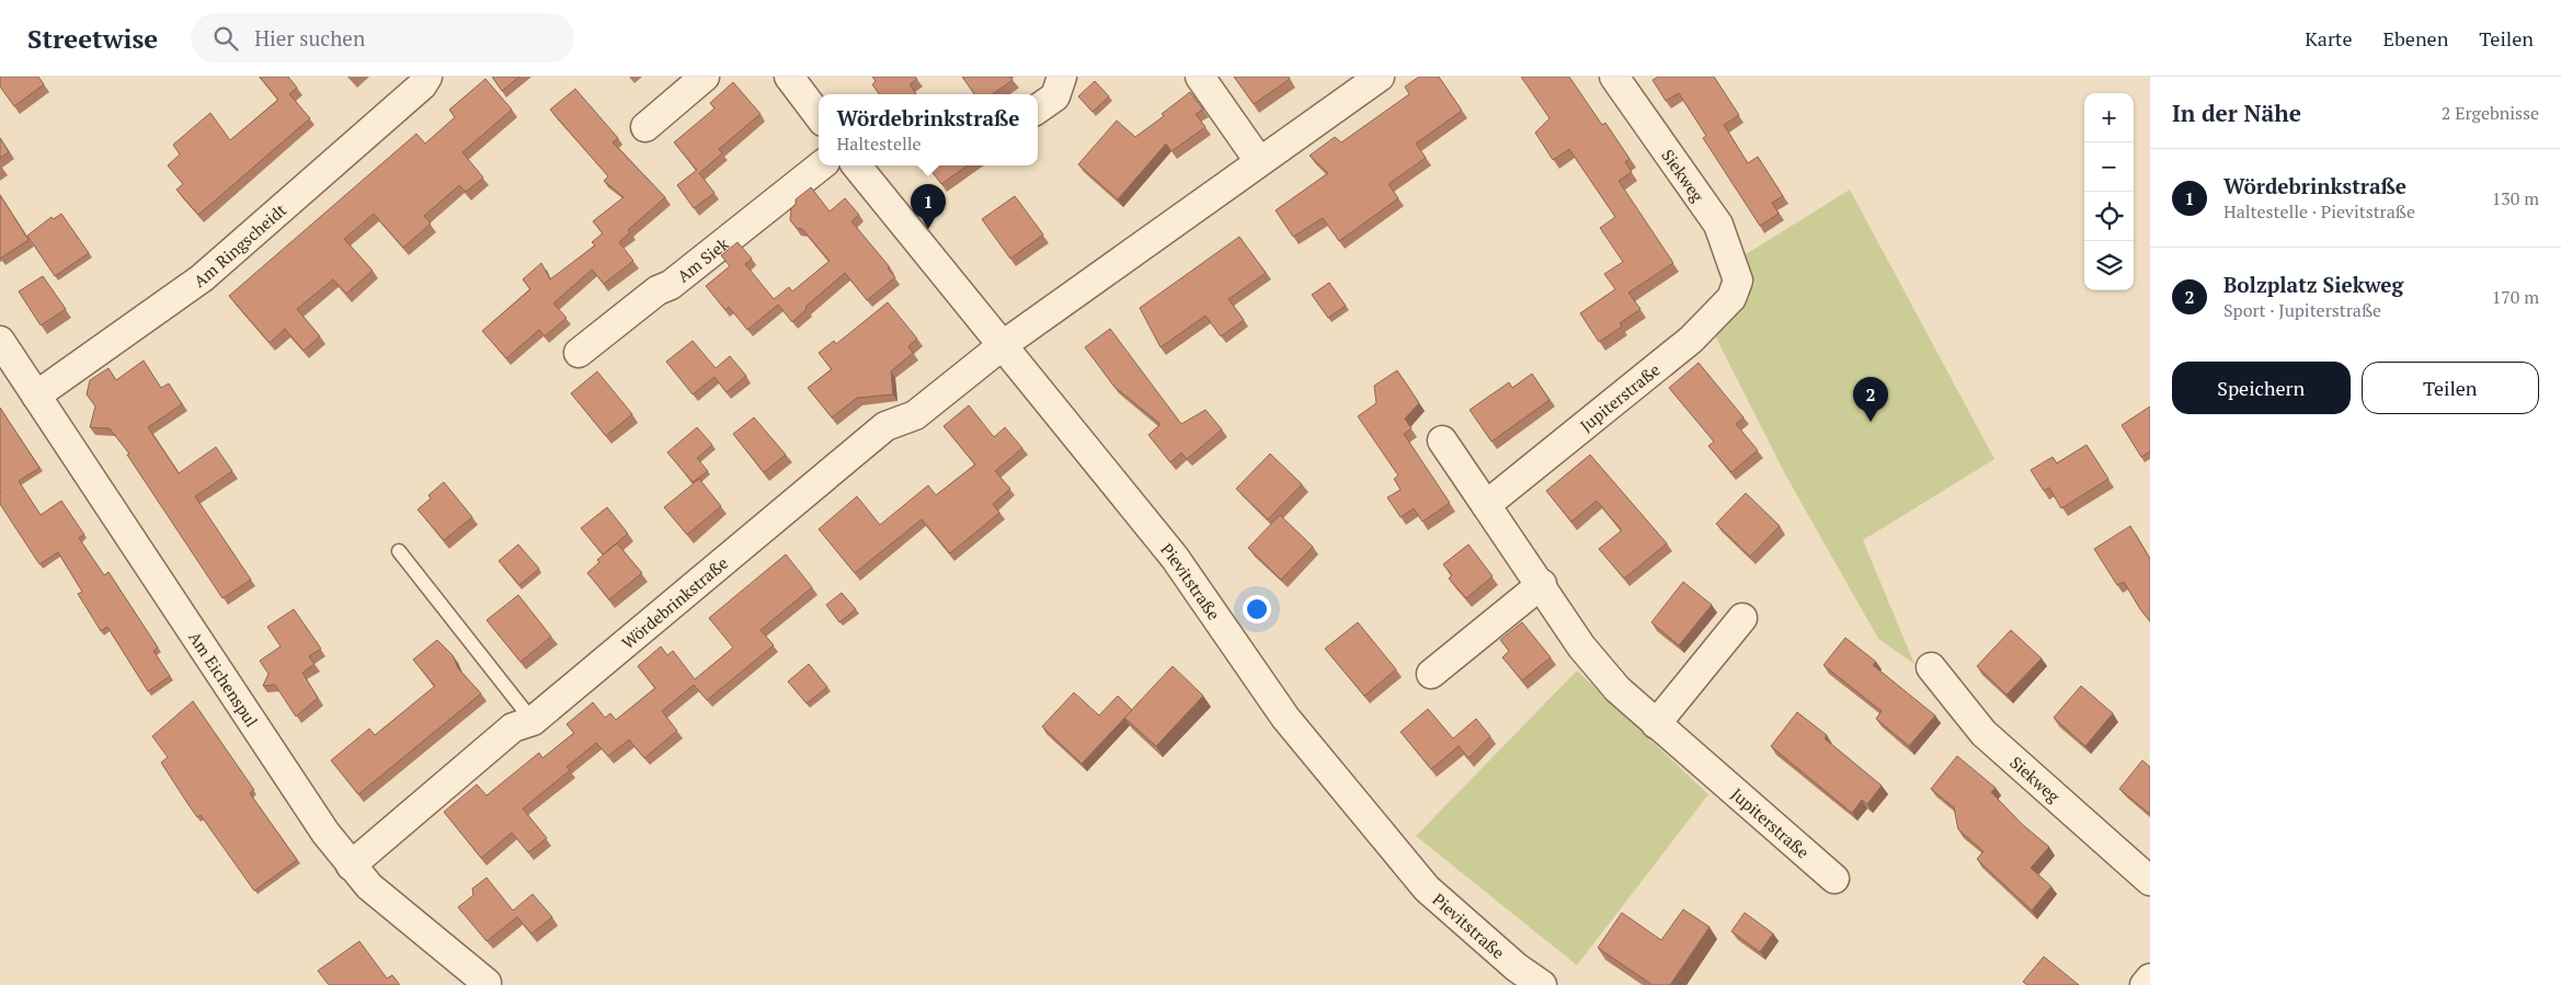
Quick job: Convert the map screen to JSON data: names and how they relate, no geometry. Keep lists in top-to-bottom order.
{
  "streets": {
    "street": [
      "Siekweg",
      "Am Ringscheidt",
      "Am Siek",
      "Jupiterstraße",
      "Pievitstraße",
      "Wördebrinkstraße",
      "Am Eichenspul"
    ]
  },
  "crossings": [
    ["Siekweg", "Jupiterstraße"],
    ["Am Ringscheidt", "Am Eichenspul"],
    ["Pievitstraße", "Wördebrinkstraße"],
    ["Wördebrinkstraße", "Am Eichenspul"]
  ],
  "page": {
    "header": "Streetwise",
    "search": "Hier suchen",
    "nav": ["Karte", "Ebenen", "Teilen"],
    "heading": ["In der Nähe", "2 Ergebnisse"],
    "map_buttons": ["+", "−"],
    "popup": ["Wördebrinkstraße", "Haltestelle"],
    "list": [
      {
        "mark": "1",
        "name": "Wördebrinkstraße",
        "note": "Haltestelle · Pievitstraße",
        "value": "130 m"
      },
      {
        "mark": "2",
        "name": "Bolzplatz Siekweg",
        "note": "Sport · Jupiterstraße",
        "value": "170 m"
      }
    ],
    "pins": ["1", "2"],
    "buttons": ["Speichern", "Teilen"]
  }
}
